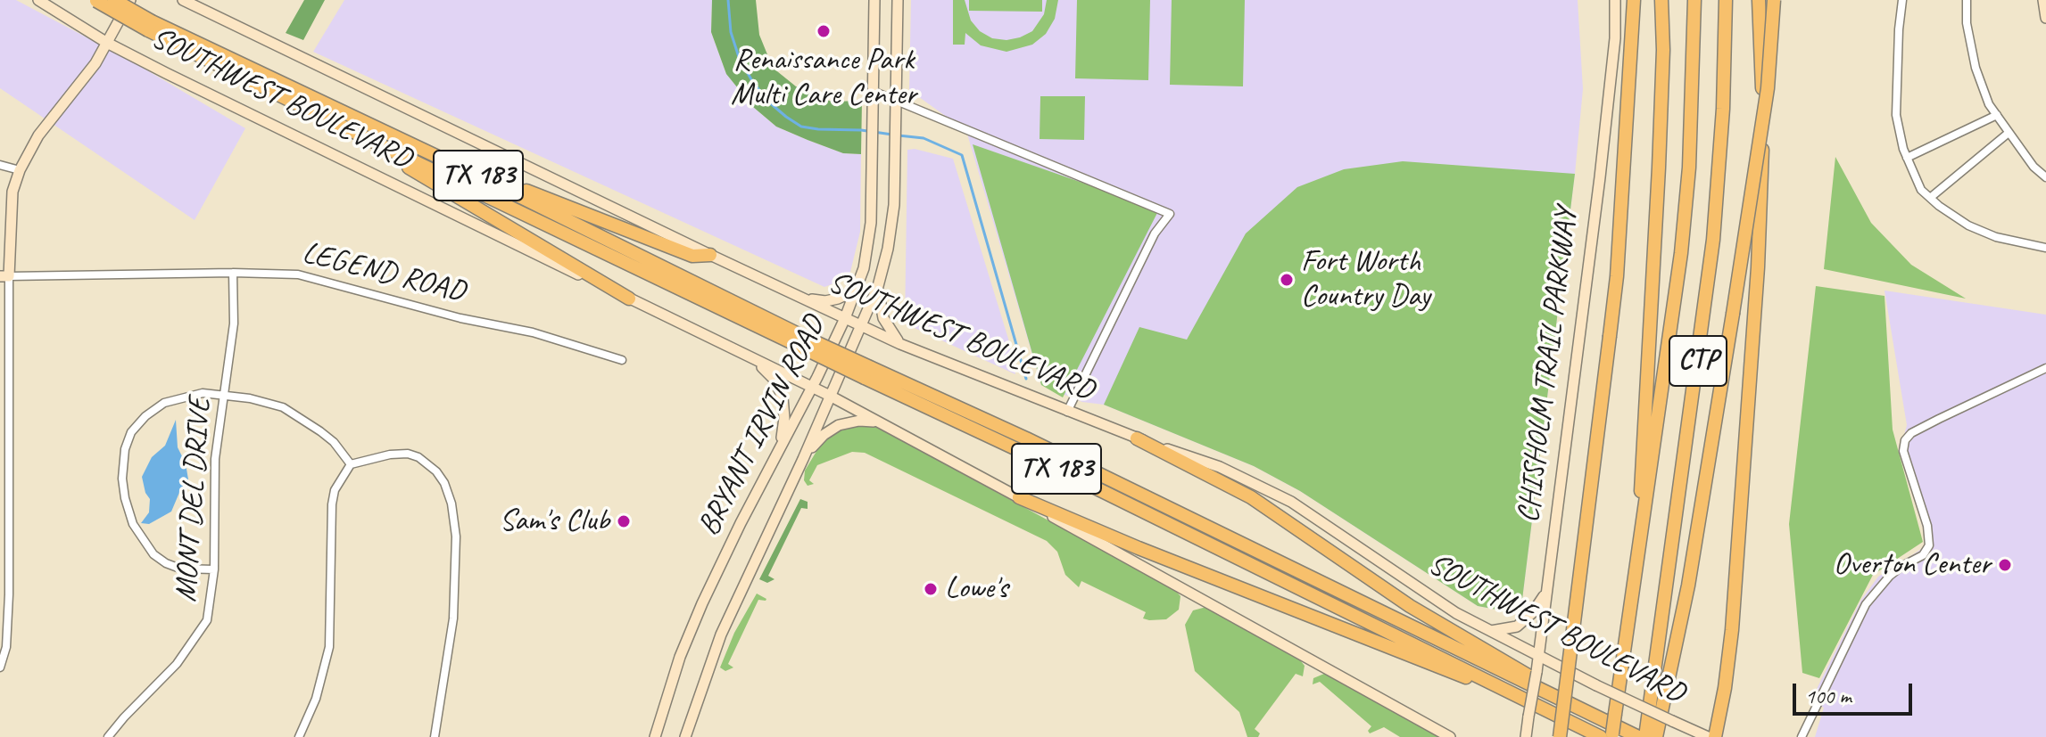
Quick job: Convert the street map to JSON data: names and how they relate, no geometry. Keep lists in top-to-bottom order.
{
  "streets": {
    "highway": ["SOUTHWEST BOULEVARD", "TX 183", "CTP"],
    "main road": ["CHISHOLM TRAIL PARKWAY", "BRYANT IRVIN ROAD"],
    "street": ["LEGEND ROAD", "MONT DEL DRIVE"]
  },
  "crossings": [
    ["SOUTHWEST BOULEVARD", "CTP"],
    ["SOUTHWEST BOULEVARD", "CHISHOLM TRAIL PARKWAY"],
    ["SOUTHWEST BOULEVARD", "BRYANT IRVIN ROAD"],
    ["LEGEND ROAD", "MONT DEL DRIVE"]
  ],
  "places": [
    "Renaissance Park Multi Care Center",
    "Fort Worth Country Day",
    "Sam's Club",
    "Overton Center",
    "Lowe's"
  ],
  "scale_bar": "100 m"
}
